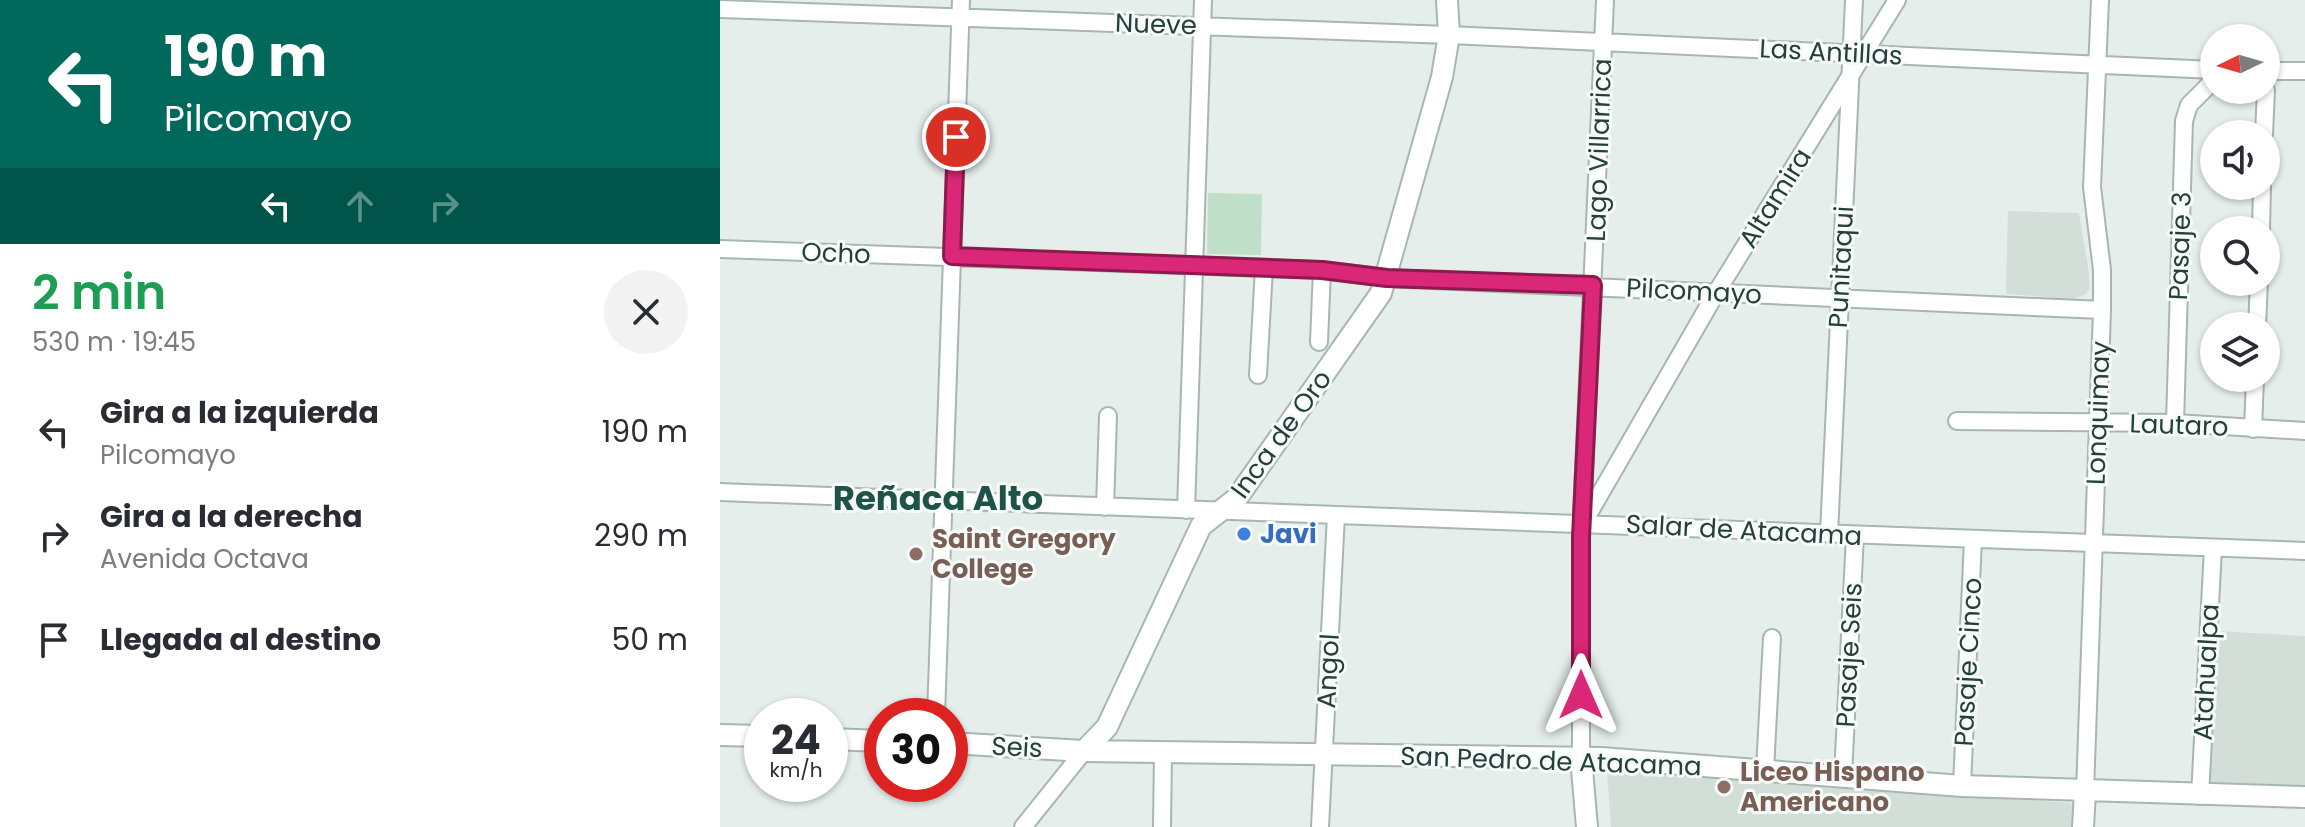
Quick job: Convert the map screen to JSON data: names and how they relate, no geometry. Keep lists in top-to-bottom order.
{
  "streets": {
    "street": [
      "Nueve",
      "Las Antillas",
      "Lago Villarrica",
      "Altamira",
      "Pasaje 3",
      "Ocho",
      "Punitaqui",
      "Pilcomayo",
      "Lonquimay",
      "Lautaro",
      "Inca de Oro",
      "Salar de Atacama",
      "Pasaje Seis",
      "Pasaje Cinco",
      "Angol",
      "Atahualpa",
      "Seis",
      "San Pedro de Atacama"
    ]
  },
  "crossings": [
    ["Nueve", "Las Antillas"],
    ["Nueve", "Inca de Oro"],
    ["Las Antillas", "Lago Villarrica"],
    ["Las Antillas", "Punitaqui"],
    ["Las Antillas", "Lonquimay"],
    ["Las Antillas", "Inca de Oro"],
    ["Lago Villarrica", "Altamira"],
    ["Lago Villarrica", "Pilcomayo"],
    ["Lago Villarrica", "Salar de Atacama"],
    ["Lago Villarrica", "San Pedro de Atacama"],
    ["Altamira", "Punitaqui"],
    ["Altamira", "Pilcomayo"],
    ["Altamira", "Salar de Atacama"],
    ["Pasaje 3", "Lautaro"],
    ["Ocho", "Pilcomayo"],
    ["Punitaqui", "Pilcomayo"],
    ["Punitaqui", "Salar de Atacama"],
    ["Pilcomayo", "Lonquimay"],
    ["Pilcomayo", "Inca de Oro"],
    ["Lonquimay", "Lautaro"],
    ["Lonquimay", "Salar de Atacama"],
    ["Lonquimay", "San Pedro de Atacama"],
    ["Inca de Oro", "Salar de Atacama"],
    ["Inca de Oro", "Seis"],
    ["Inca de Oro", "San Pedro de Atacama"],
    ["Salar de Atacama", "Pasaje Seis"],
    ["Salar de Atacama", "Pasaje Cinco"],
    ["Salar de Atacama", "Angol"],
    ["Salar de Atacama", "Atahualpa"],
    ["Pasaje Seis", "San Pedro de Atacama"],
    ["Pasaje Cinco", "San Pedro de Atacama"],
    ["Angol", "San Pedro de Atacama"],
    ["Atahualpa", "San Pedro de Atacama"],
    ["Seis", "San Pedro de Atacama"]
  ],
  "districts": ["Reñaca Alto"],
  "places": ["Javi", "Saint Gregory College", "Liceo Hispano Americano"],
  "north": "left",
  "page": {
    "turn": ["190 m", "Pilcomayo"],
    "heading": ["2 min", "530 m · 19:45"],
    "list": [
      {
        "name": "Gira a la izquierda",
        "note": "Pilcomayo",
        "value": "190 m"
      },
      {
        "name": "Gira a la derecha",
        "note": "Avenida Octava",
        "value": "290 m"
      },
      {
        "name": "Llegada al destino",
        "value": "50 m"
      }
    ],
    "speed": "24 km/h",
    "limit": "30"
  }
}
